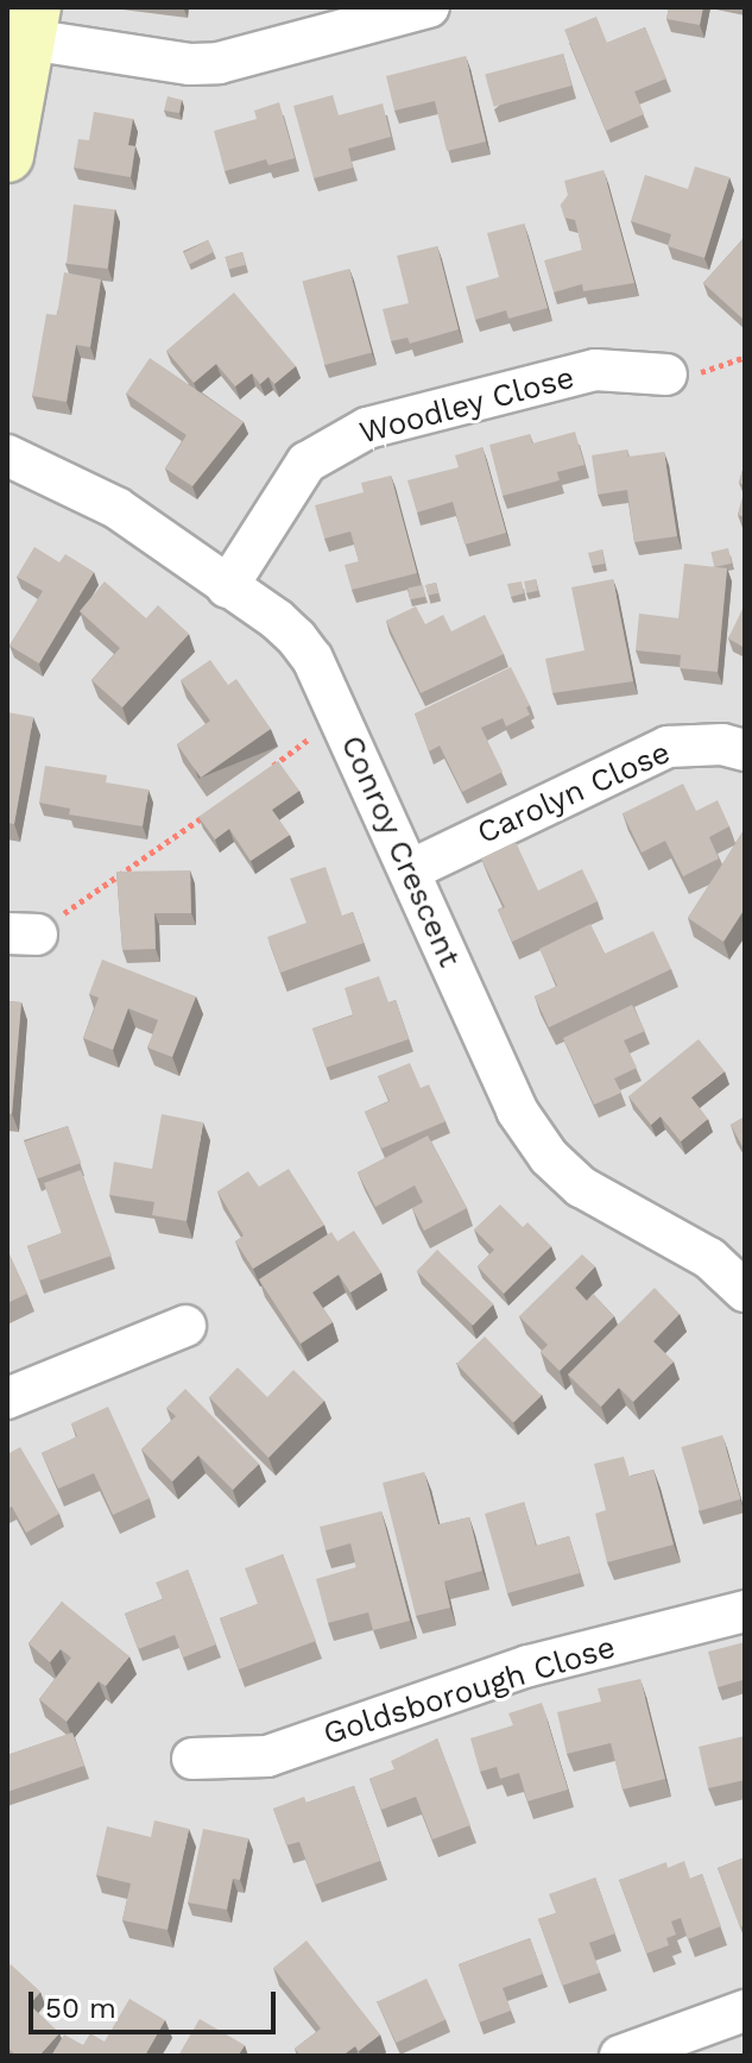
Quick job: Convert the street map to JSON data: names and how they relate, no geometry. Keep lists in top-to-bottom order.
{
  "streets": {
    "street": [
      "Woodley Close",
      "Carolyn Close",
      "Conroy Crescent",
      "Goldsborough Close"
    ]
  },
  "crossings": [
    ["Woodley Close", "Conroy Crescent"],
    ["Carolyn Close", "Conroy Crescent"]
  ],
  "scale_bar": "50 m"
}
